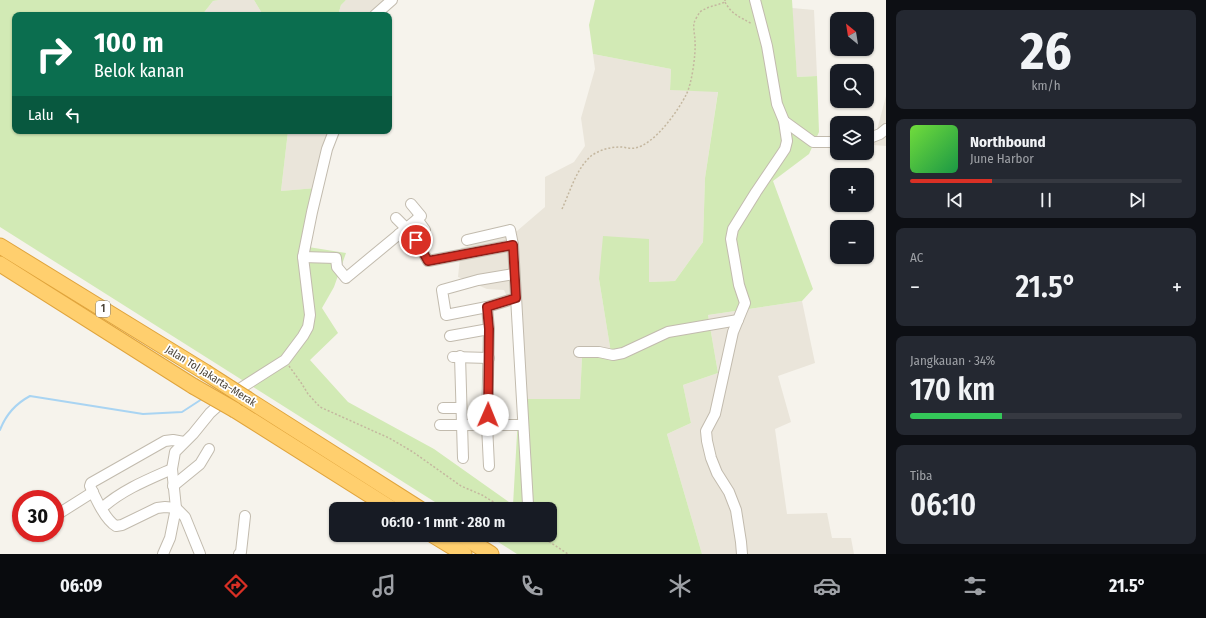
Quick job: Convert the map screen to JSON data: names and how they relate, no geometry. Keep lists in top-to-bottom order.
{
  "streets": {
    "highway": ["1", "Jalan Tol Jakarta–Merak"]
  },
  "north": "top left",
  "page": {
    "tile": [
      ["26", "km/h"],
      "AC",
      ["Jangkauan · 34%", "170 km"],
      ["Tiba", "06:10"]
    ],
    "map_buttons": ["+", "−"],
    "turn": ["100 m", "Belok kanan"],
    "then": "Lalu",
    "song": ["Northbound", "June Harbor"],
    "heat": ["−", "21.5°", "+"],
    "limit": "30",
    "trip": "06:10 · 1 mnt · 280 m",
    "tabs": ["06:09", "21.5°"]
  }
}
